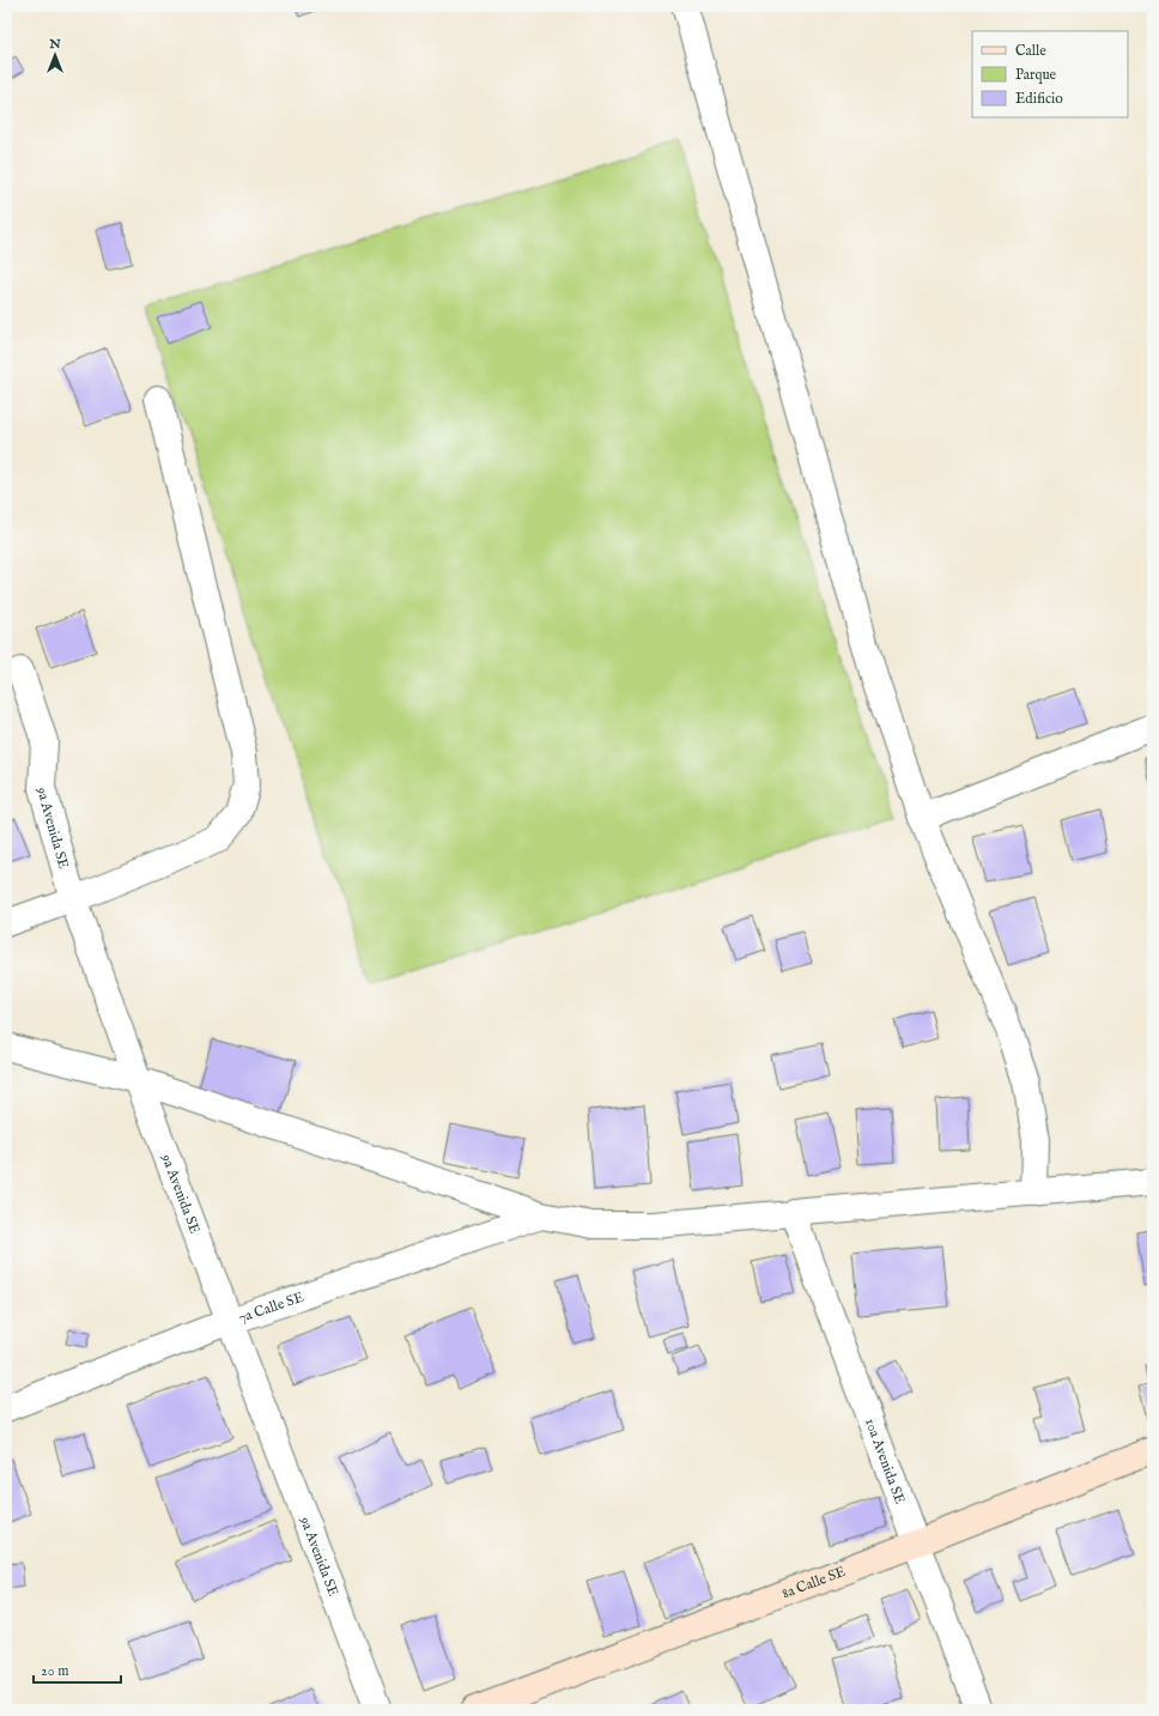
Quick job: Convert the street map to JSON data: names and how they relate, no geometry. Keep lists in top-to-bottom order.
{
  "streets": {
    "street": [
      "9a Avenida SE",
      "7a Calle SE",
      "10a Avenida SE",
      "8a Calle SE"
    ]
  },
  "crossings": [
    ["9a Avenida SE", "7a Calle SE"],
    ["10a Avenida SE", "8a Calle SE"]
  ],
  "legend": ["Calle", "Parque", "Edificio"],
  "scale_bar": "20 m",
  "north": "top"
}
